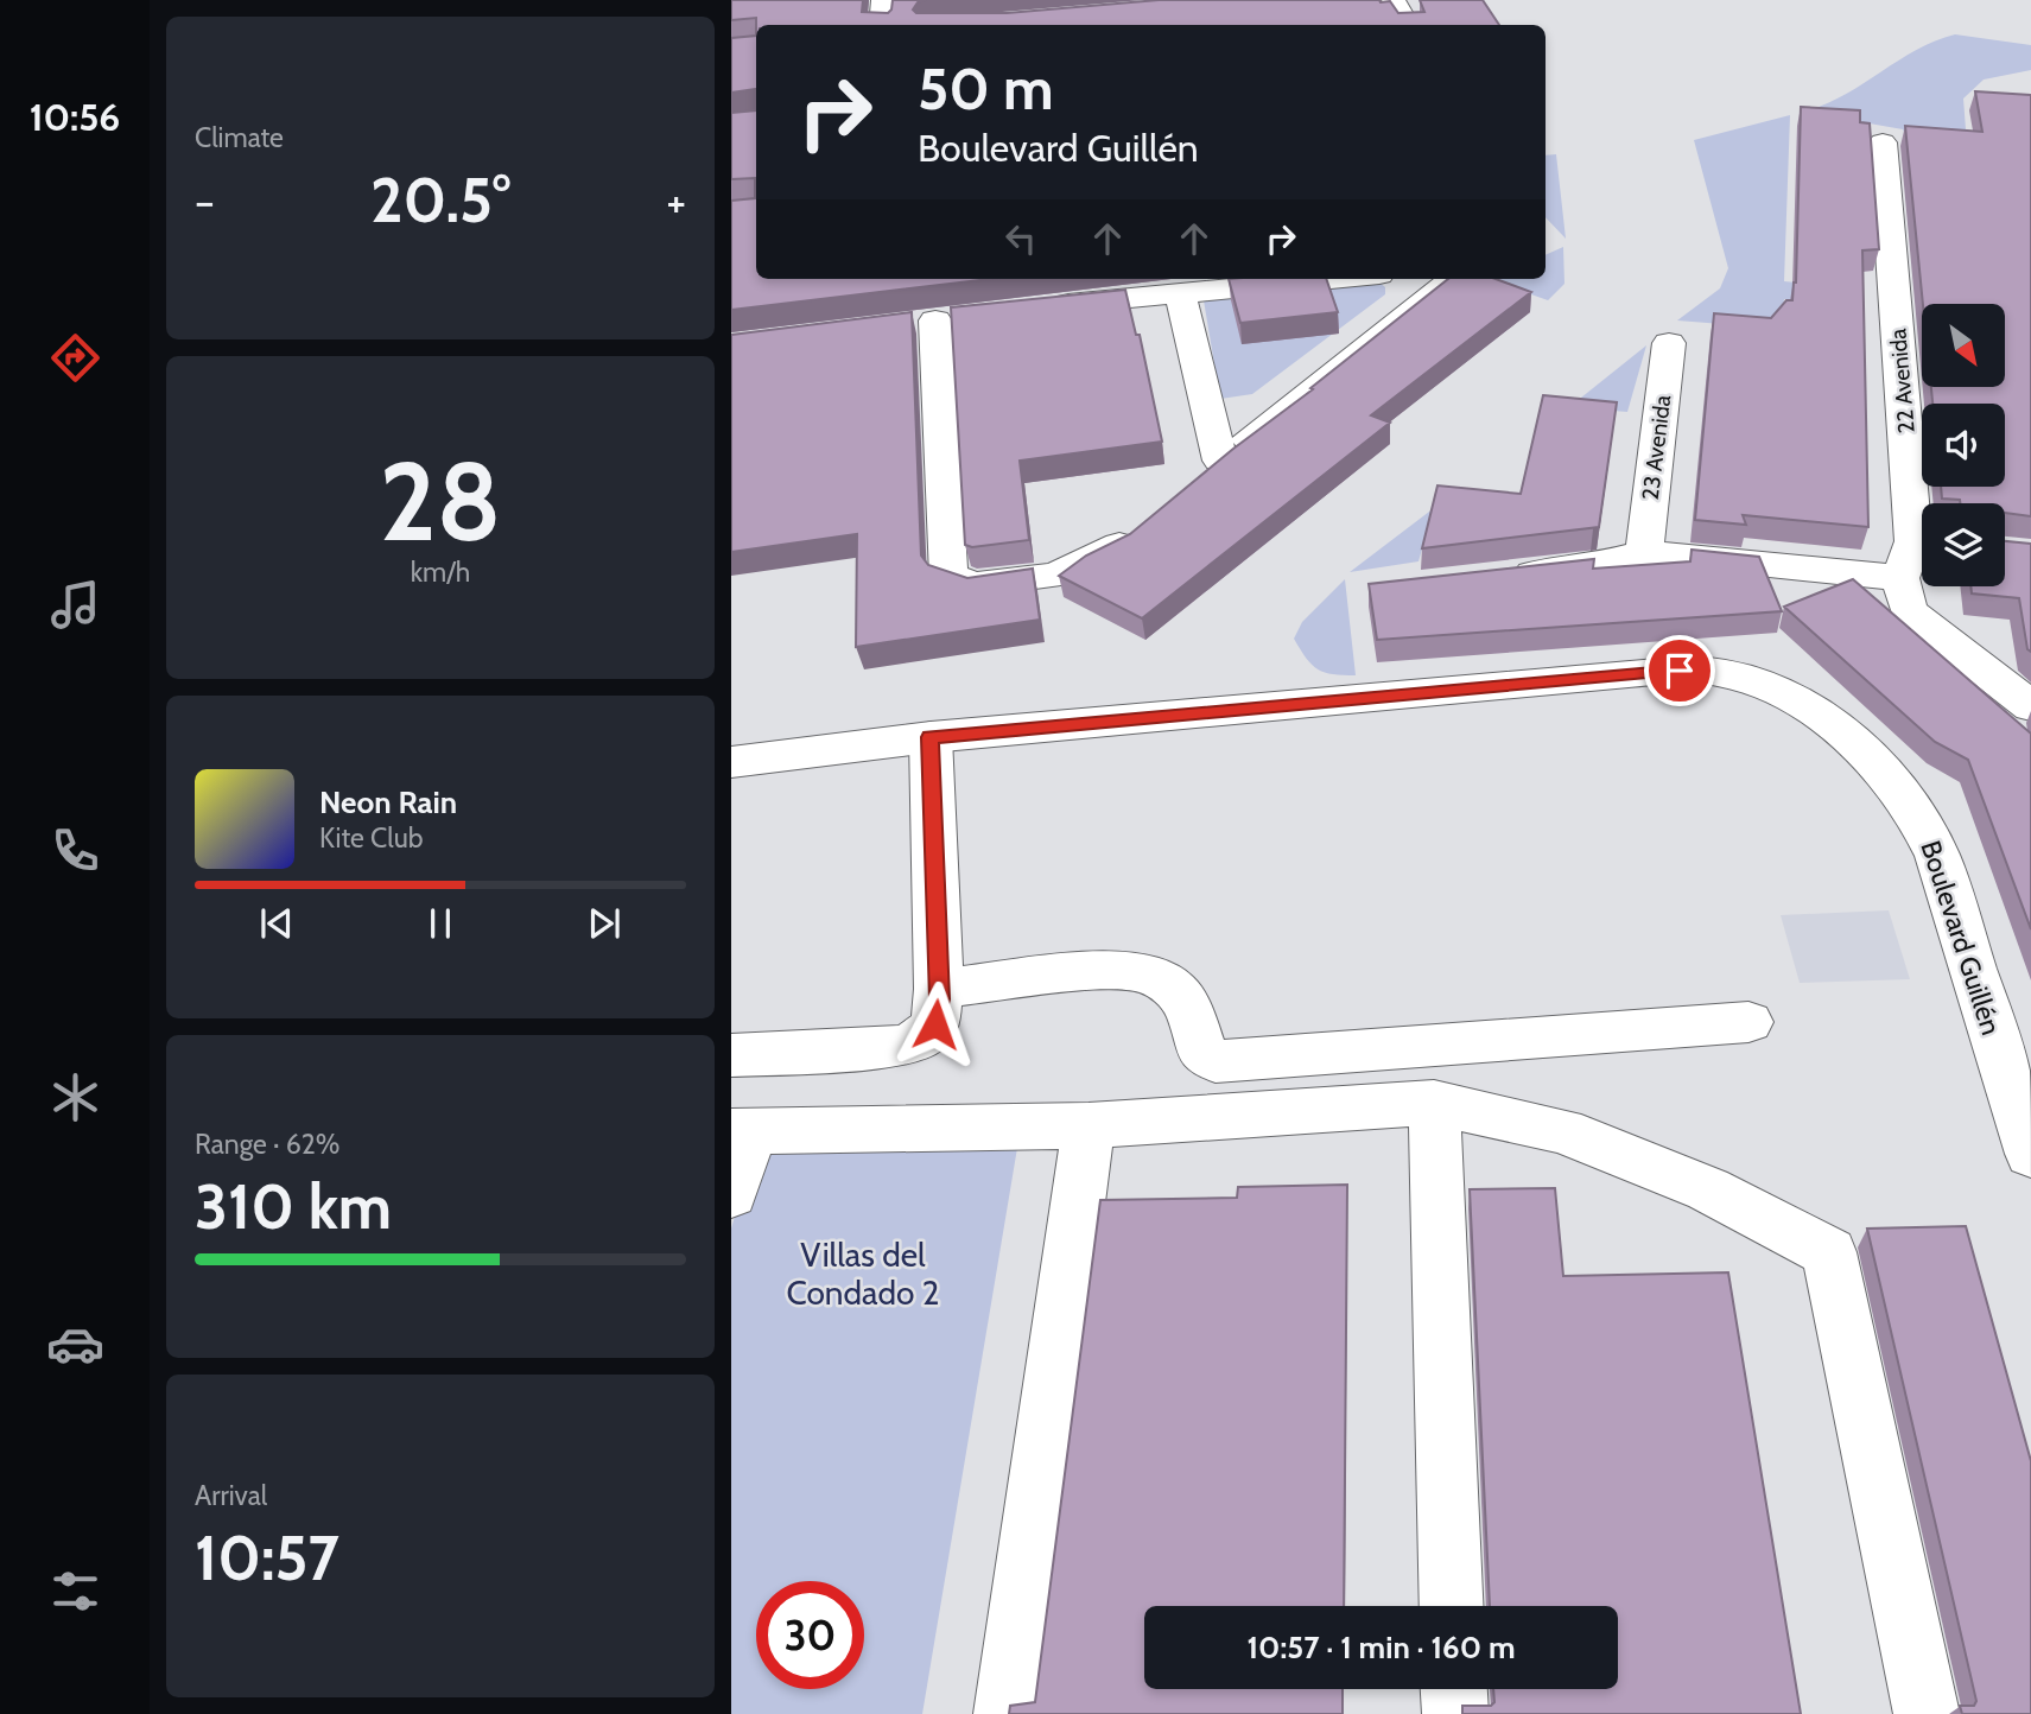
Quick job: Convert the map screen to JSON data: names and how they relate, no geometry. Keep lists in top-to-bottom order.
{
  "streets": {
    "street": ["22 Avenida", "23 Avenida", "Boulevard Guillén"]
  },
  "parks": ["Villas del Condado 2"],
  "north": "bottom right",
  "page": {
    "tabs": "10:56",
    "tile": [
      "Climate",
      ["28", "km/h"],
      ["Range · 62%", "310 km"],
      ["Arrival", "10:57"]
    ],
    "turn": ["50 m", "Boulevard Guillén"],
    "heat": ["−", "20.5°", "+"],
    "song": ["Neon Rain", "Kite Club"],
    "limit": "30",
    "trip": "10:57 · 1 min · 160 m"
  }
}
